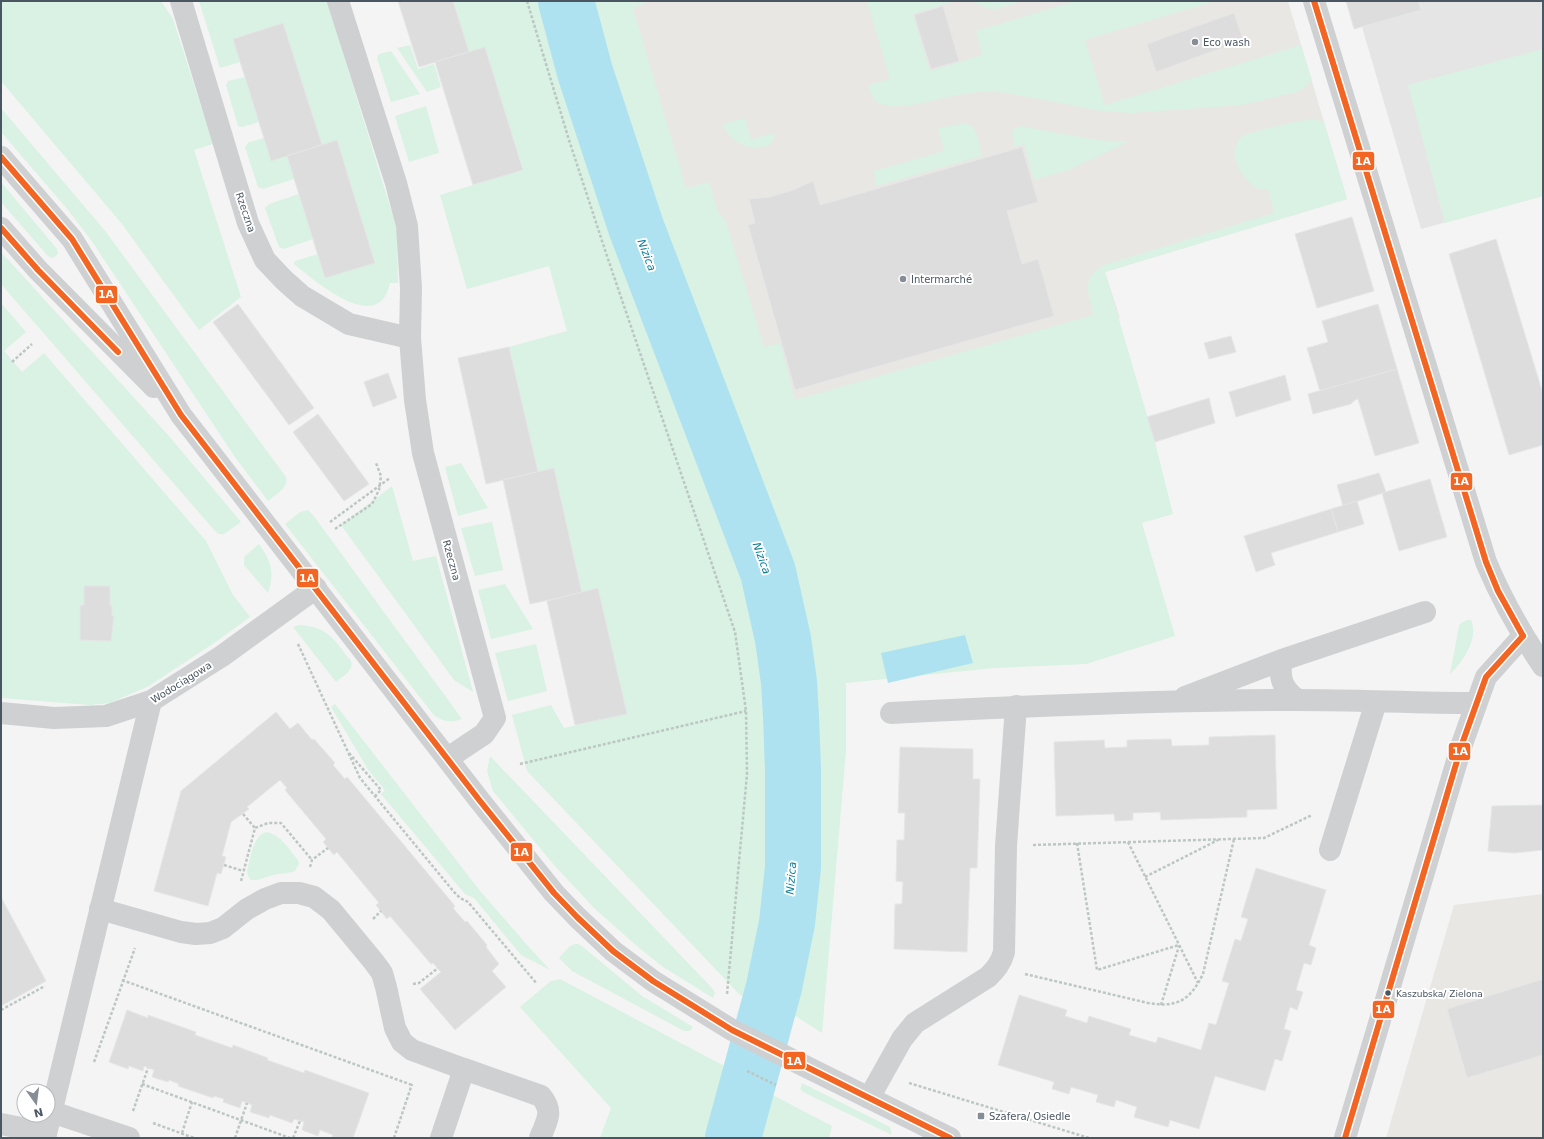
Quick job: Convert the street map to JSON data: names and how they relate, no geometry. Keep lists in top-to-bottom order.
{
  "streets": {
    "street": ["Rzeczna", "Wodociągowa"]
  },
  "water": ["Nizica"],
  "places": {
    "other": ["Eco wash", "Intermarché", "Kaszubska/ Zielona"],
    "transit": ["Szafera/ Osiedle"]
  },
  "lines": ["transit line 1A"],
  "north": "bottom"
}
